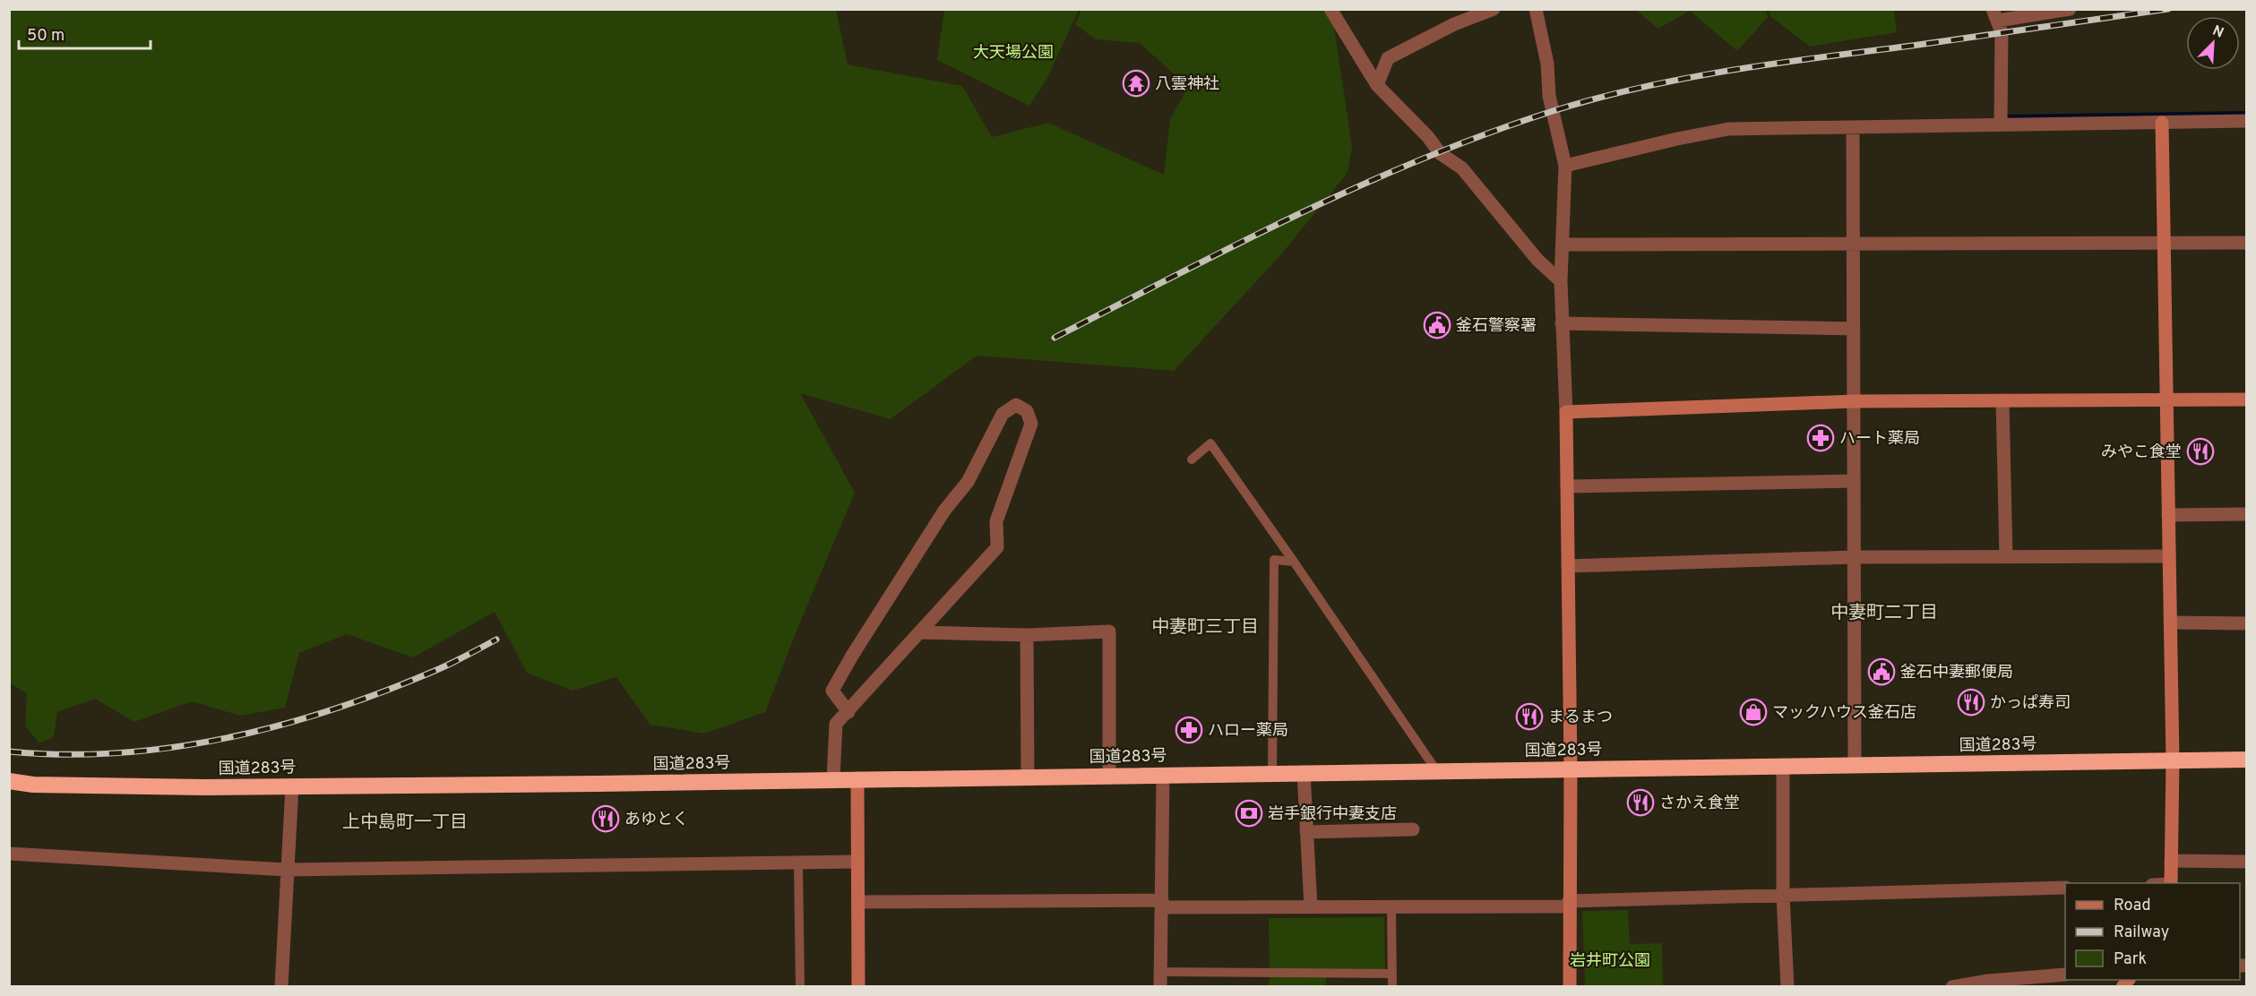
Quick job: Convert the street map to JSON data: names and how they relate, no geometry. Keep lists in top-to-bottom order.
{
  "streets": {
    "highway": ["国道283号"]
  },
  "districts": ["中妻町二丁目", "中妻町三丁目", "上中島町一丁目"],
  "parks": ["大天場公園", "岩井町公園"],
  "places": {
    "temple": ["八雲神社"],
    "public building": ["釜石警察署", "釜石中妻郵便局"],
    "pharmacy": ["ハート薬局", "ハロー薬局"],
    "restaurant": [
      "みやこ食堂",
      "かっぱ寿司",
      "まるまつ",
      "さかえ食堂",
      "あゆとく"
    ],
    "shop": ["マックハウス釜石店"],
    "bank": ["岩手銀行中妻支店"]
  },
  "legend": ["Road", "Railway", "Park"],
  "scale_bar": "50 m",
  "north": "top right"
}
